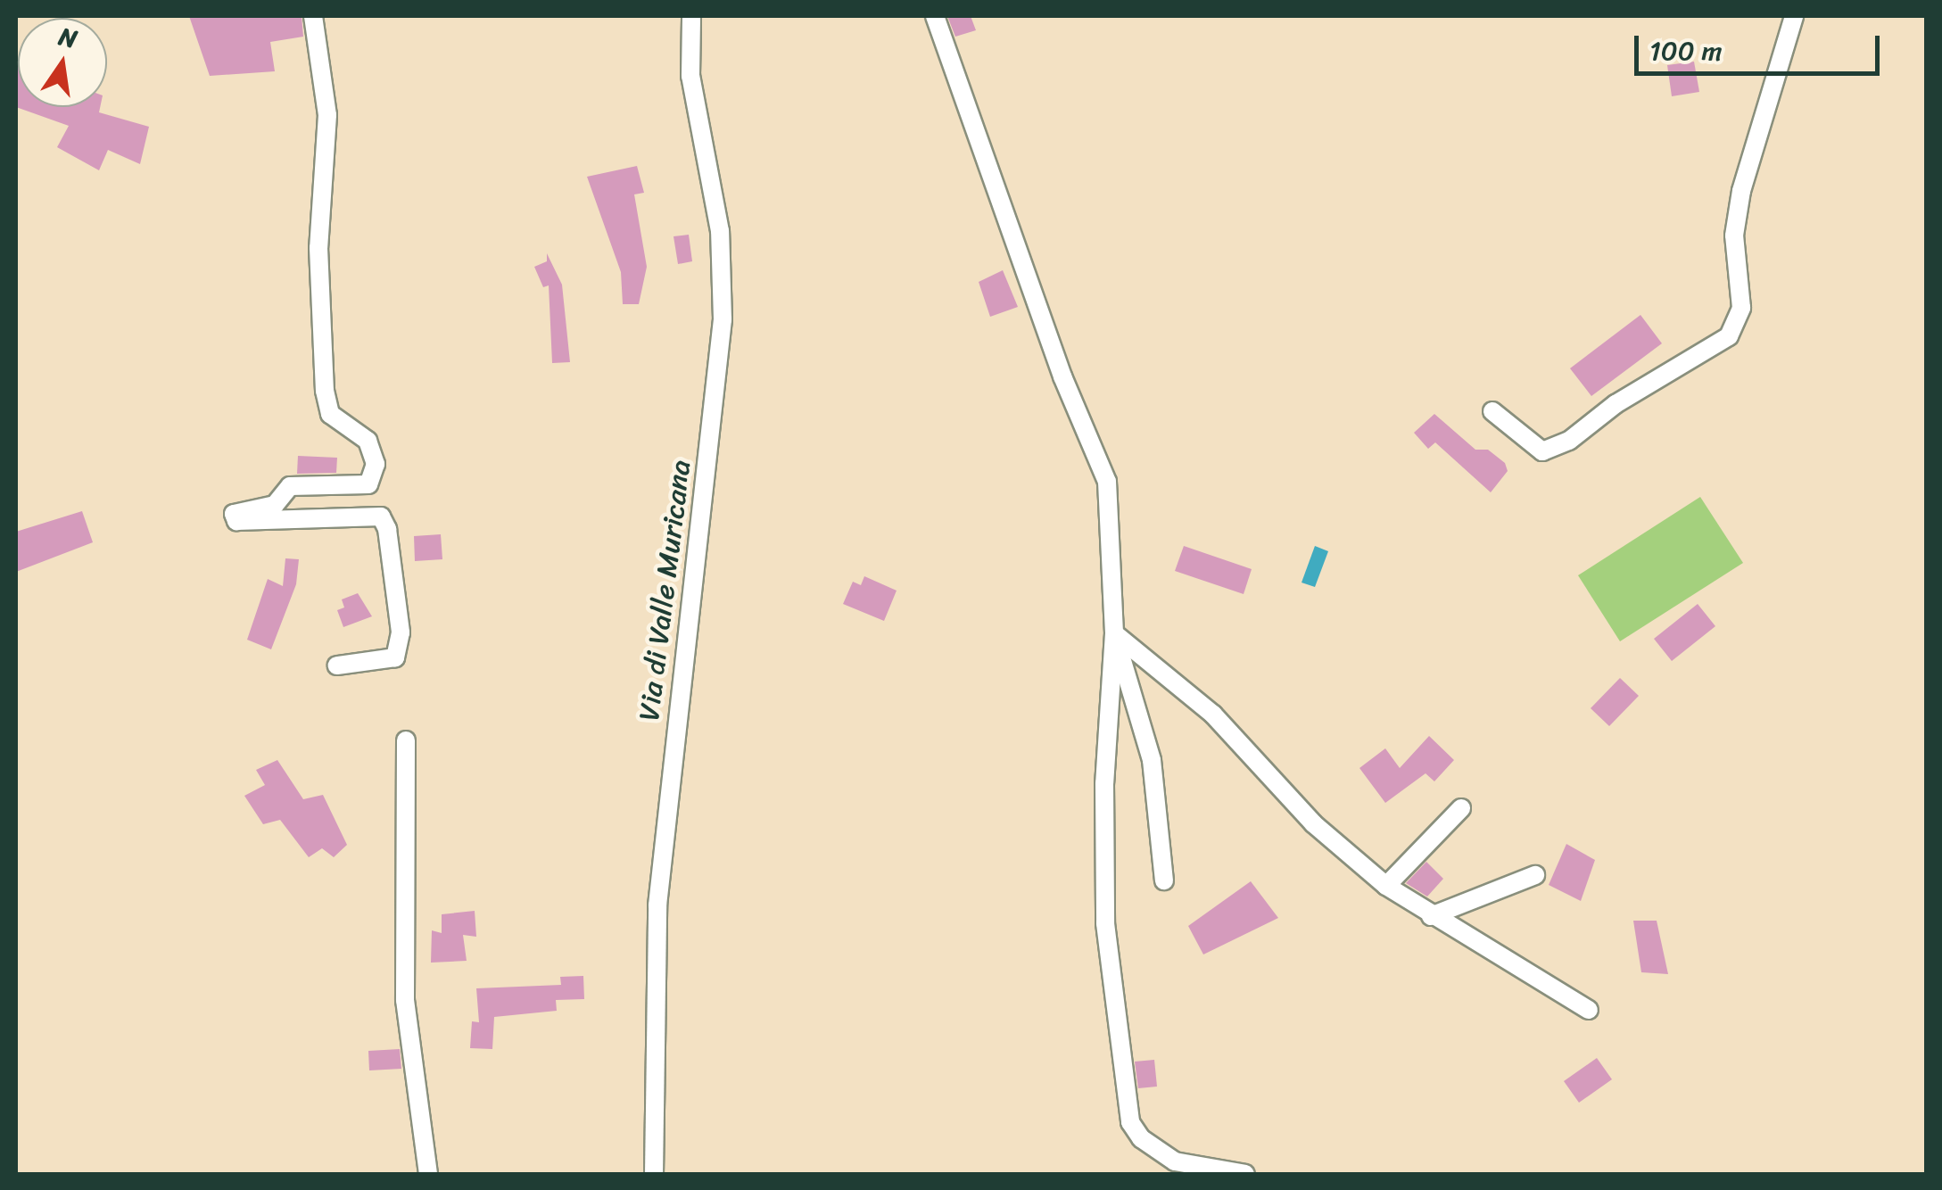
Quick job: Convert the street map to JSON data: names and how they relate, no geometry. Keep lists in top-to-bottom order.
{
  "streets": {
    "street": ["Via di Valle Muricana"]
  },
  "scale_bar": "100 m",
  "north": "top"
}
